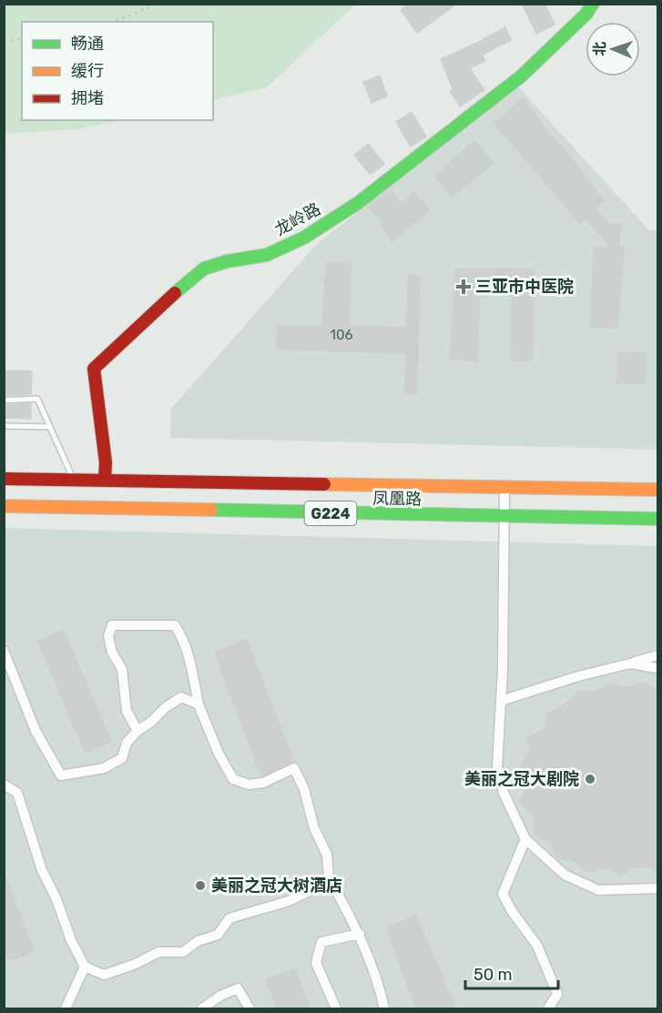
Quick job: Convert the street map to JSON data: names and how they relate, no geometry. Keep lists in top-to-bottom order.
{
  "streets": {
    "main road": ["龙岭路", "凤凰路", "G224"]
  },
  "crossings": [
    ["龙岭路", "凤凰路"]
  ],
  "places": {
    "health": ["三亚市中医院"],
    "other": ["美丽之冠大剧院", "美丽之冠大树酒店"]
  },
  "house_numbers": ["106"],
  "legend": ["畅通", "缓行", "拥堵"],
  "scale_bar": "50 m",
  "north": "left"
}
